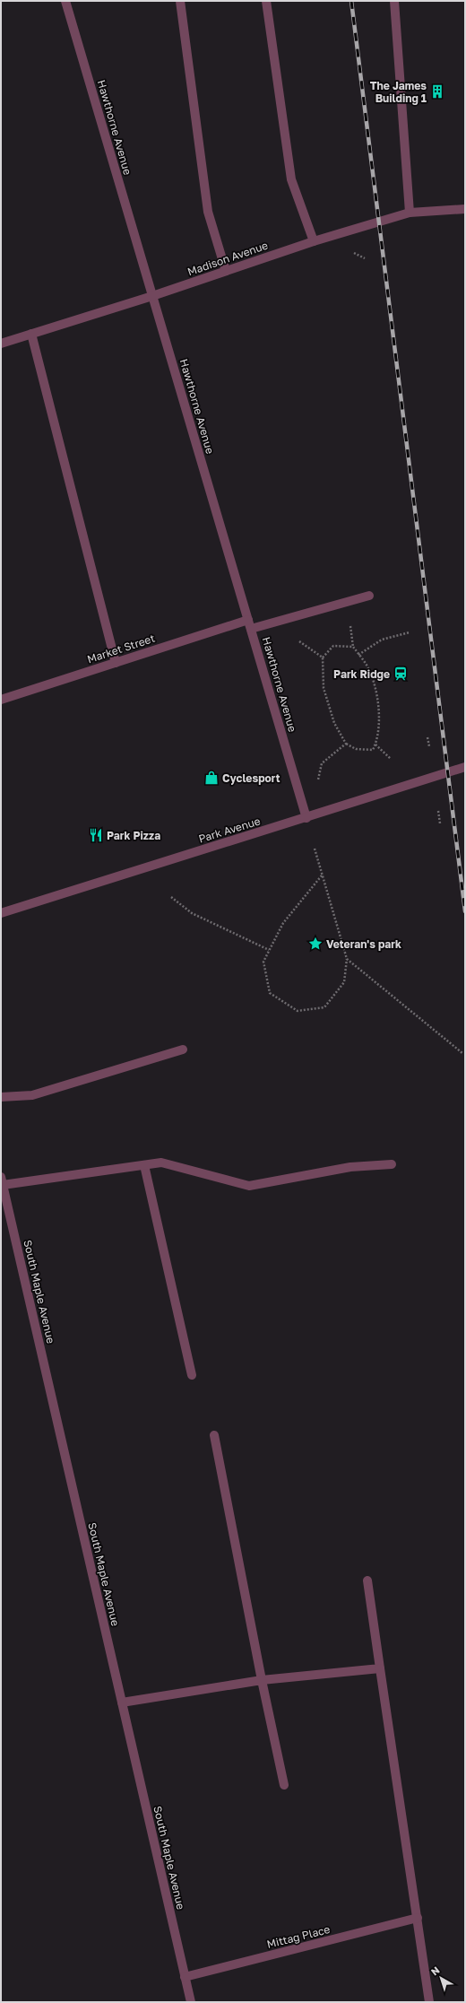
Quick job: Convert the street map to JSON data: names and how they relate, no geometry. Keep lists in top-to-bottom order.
{
  "streets": {
    "street": [
      "Hawthorne Avenue",
      "Madison Avenue",
      "Market Street",
      "Park Avenue",
      "South Maple Avenue",
      "Mittag Place"
    ]
  },
  "crossings": [
    ["Hawthorne Avenue", "Madison Avenue"],
    ["Hawthorne Avenue", "Market Street"],
    ["Hawthorne Avenue", "Park Avenue"],
    ["South Maple Avenue", "Mittag Place"]
  ],
  "places": {
    "building": ["The James Building 1"],
    "station": ["Park Ridge"],
    "shop": ["Cyclesport"],
    "restaurant": ["Park Pizza"],
    "place": ["Veteran's park"]
  },
  "north": "top left"
}
